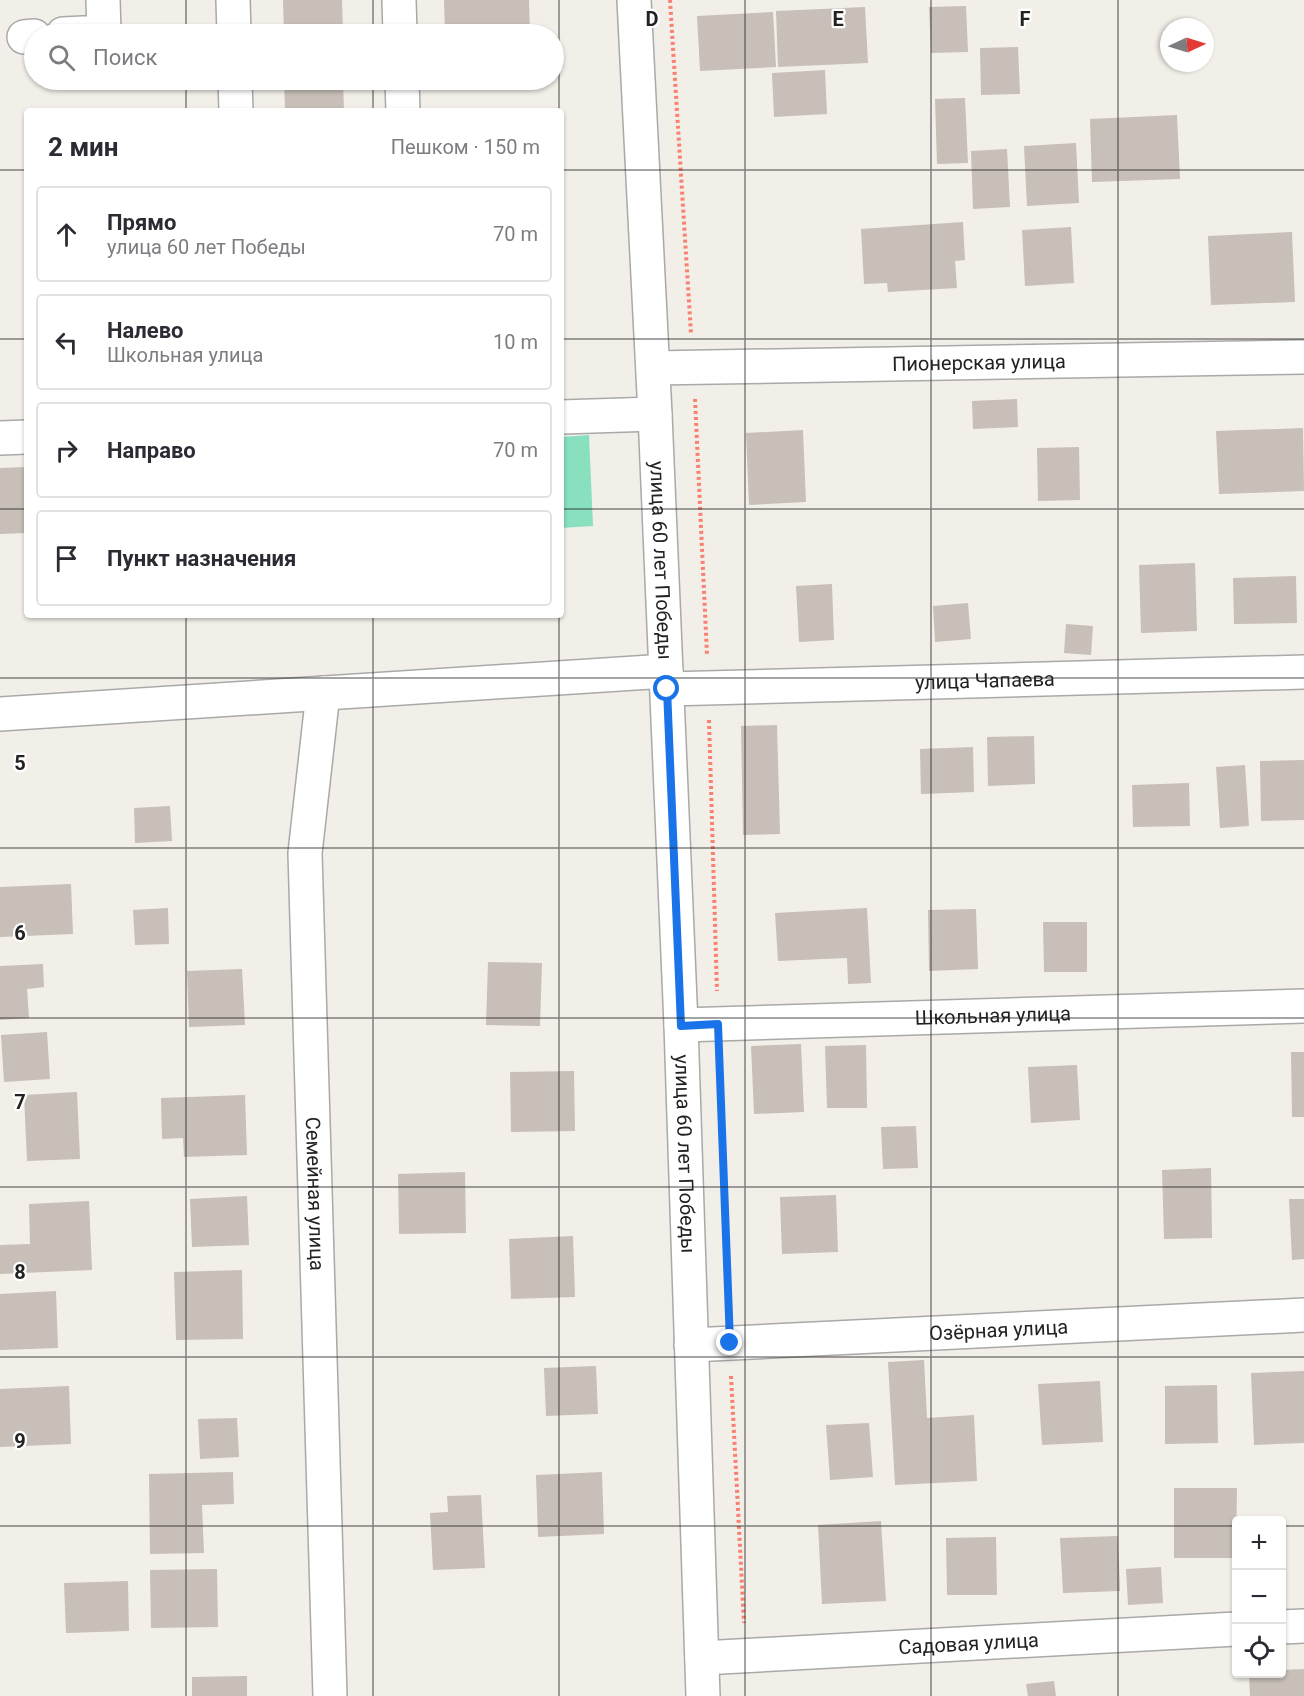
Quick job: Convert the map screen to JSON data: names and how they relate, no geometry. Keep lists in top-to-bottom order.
{
  "streets": {
    "street": [
      "Пионерская улица",
      "улица 60 лет Победы",
      "улица Чапаева",
      "Школьная улица",
      "Семейная улица",
      "Озёрная улица",
      "Садовая улица"
    ]
  },
  "crossings": [
    ["Пионерская улица", "улица 60 лет Победы"],
    ["улица 60 лет Победы", "улица Чапаева"],
    ["улица 60 лет Победы", "Школьная улица"],
    ["улица 60 лет Победы", "Озёрная улица"],
    ["улица 60 лет Победы", "Садовая улица"],
    ["улица Чапаева", "Семейная улица"]
  ],
  "north": "right",
  "page": {
    "search": "Поиск",
    "heading": ["2 мин", "Пешком · 150 m"],
    "list": [
      ["Прямо", "улица 60 лет Победы", "70 m"],
      ["Налево", "Школьная улица", "10 m"],
      ["Направо", "70 m"],
      "Пункт назначения"
    ],
    "map_buttons": ["+", "−"]
  },
  "grid": {
    "columns": ["D", "E", "F"],
    "rows": [
      "5",
      "6",
      "7",
      "8",
      "9"
    ]
  }
}
